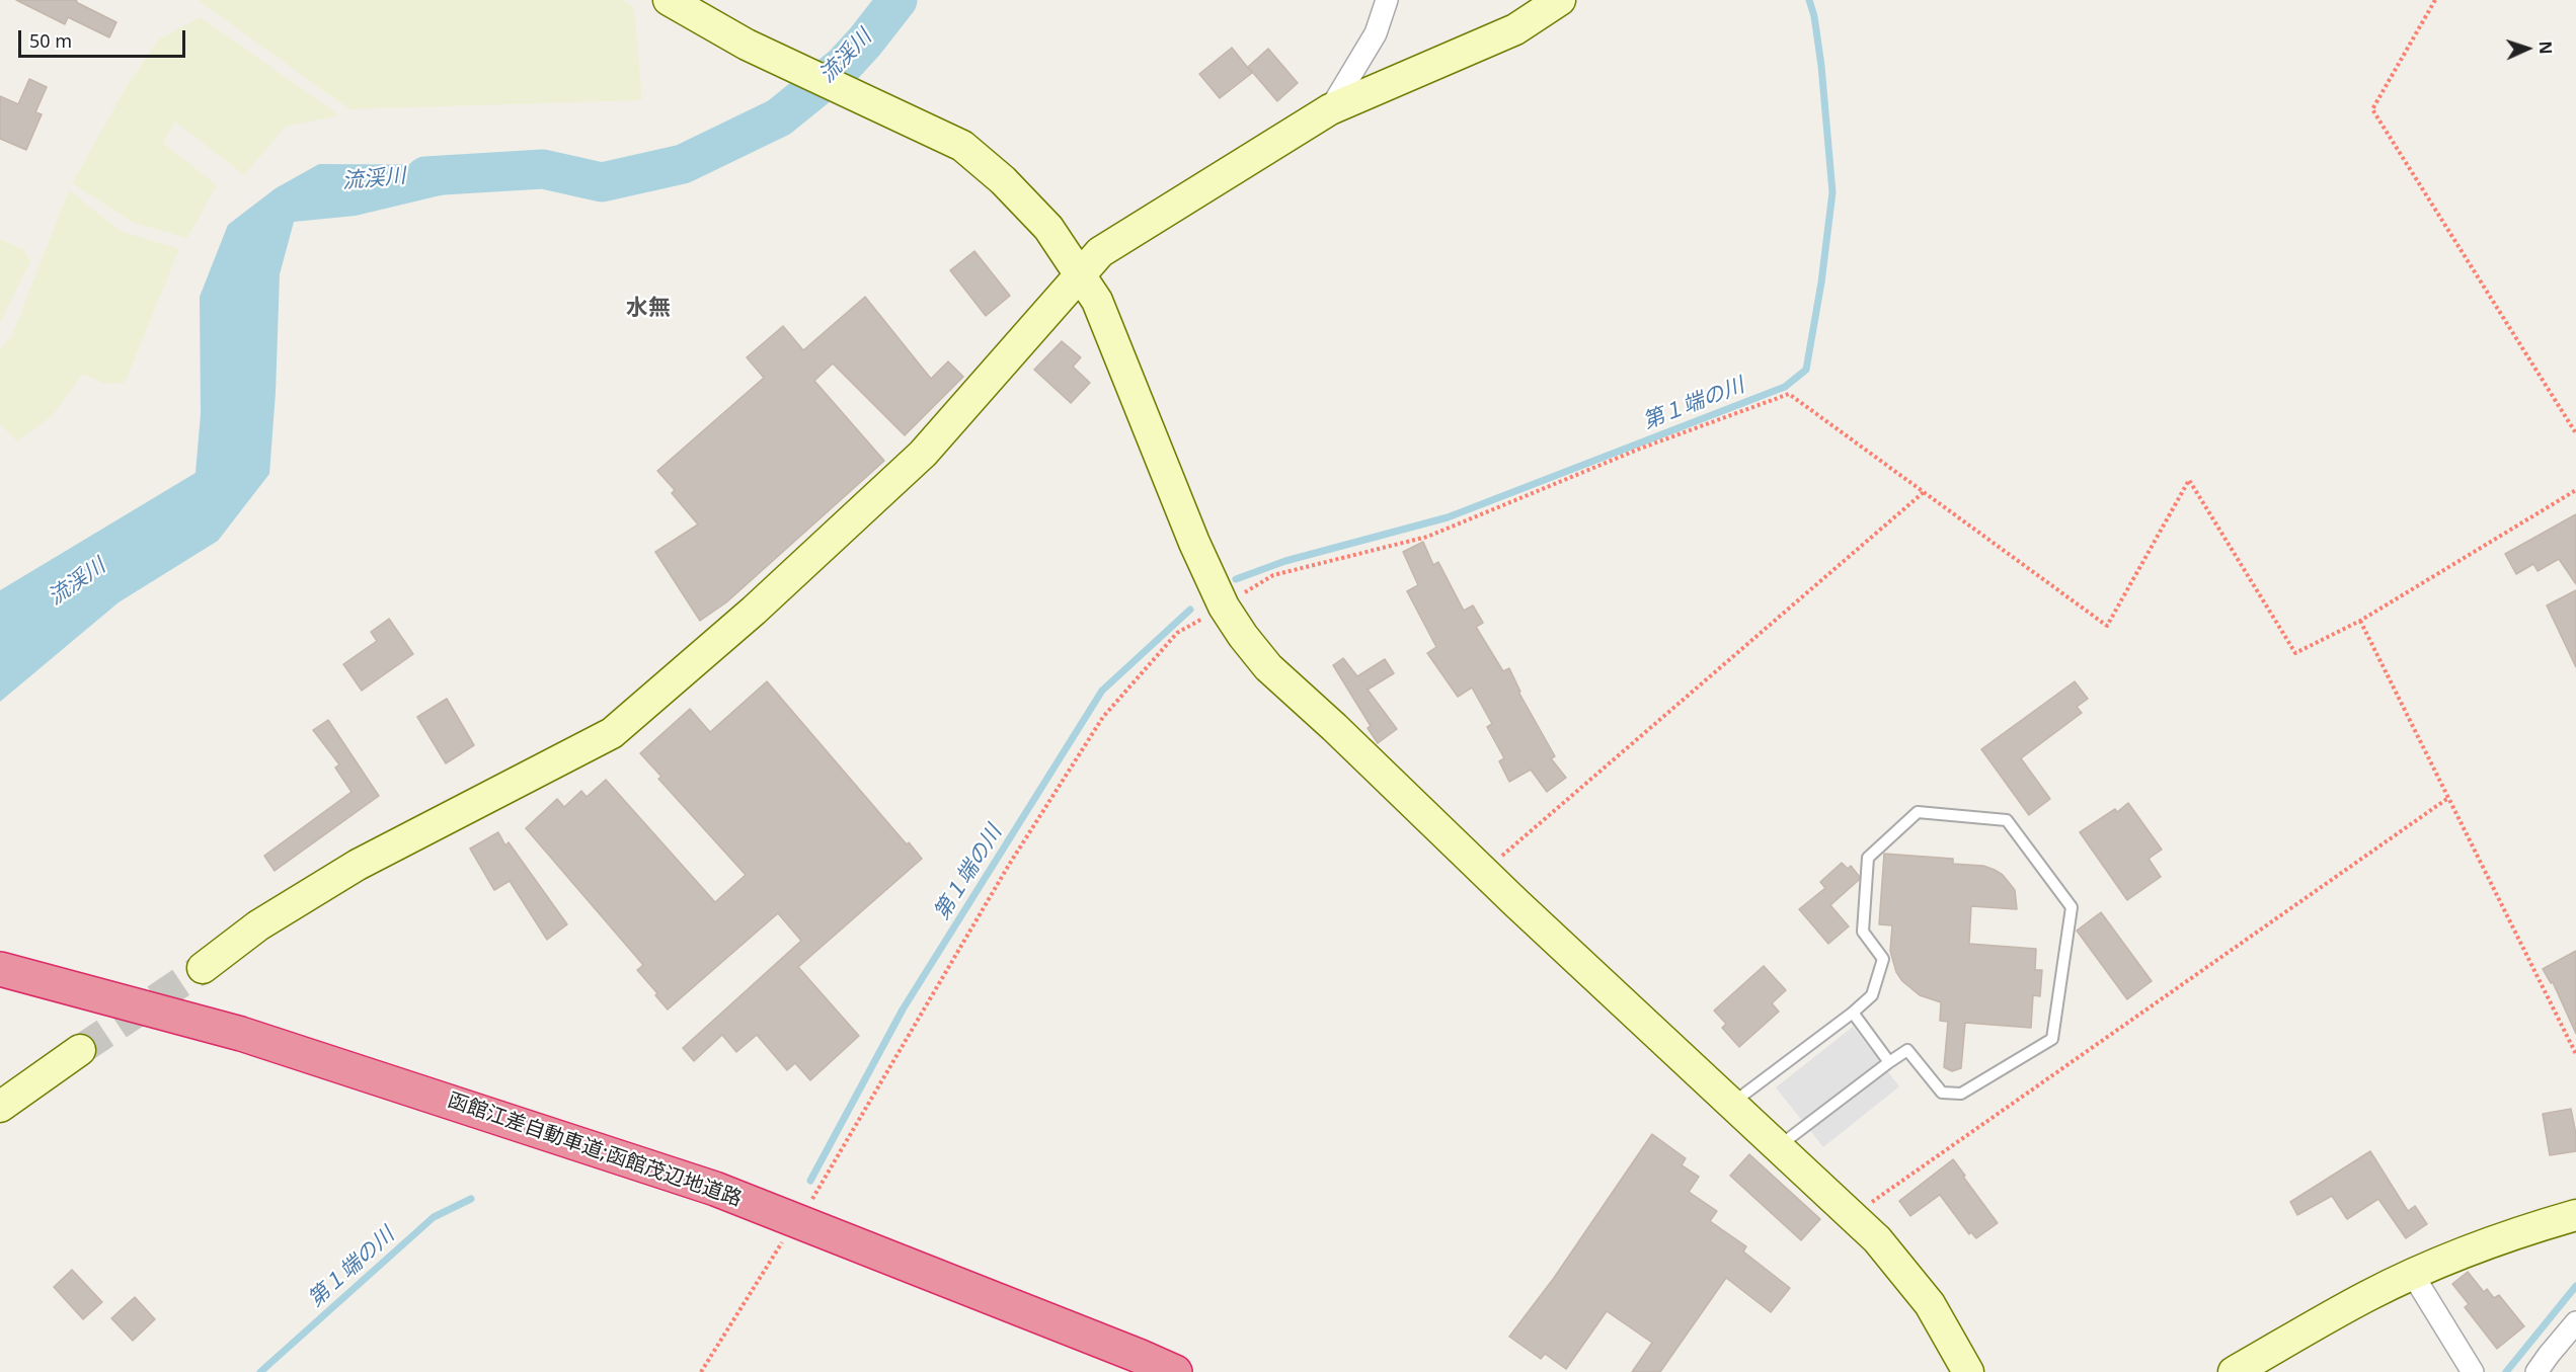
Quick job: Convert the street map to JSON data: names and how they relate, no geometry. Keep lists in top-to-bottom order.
{
  "streets": {
    "highway": ["函館江差自動車道;函館茂辺地道路"]
  },
  "districts": ["水無"],
  "water": ["流渓川", "第１端の川"],
  "scale_bar": "50 m",
  "north": "right"
}
